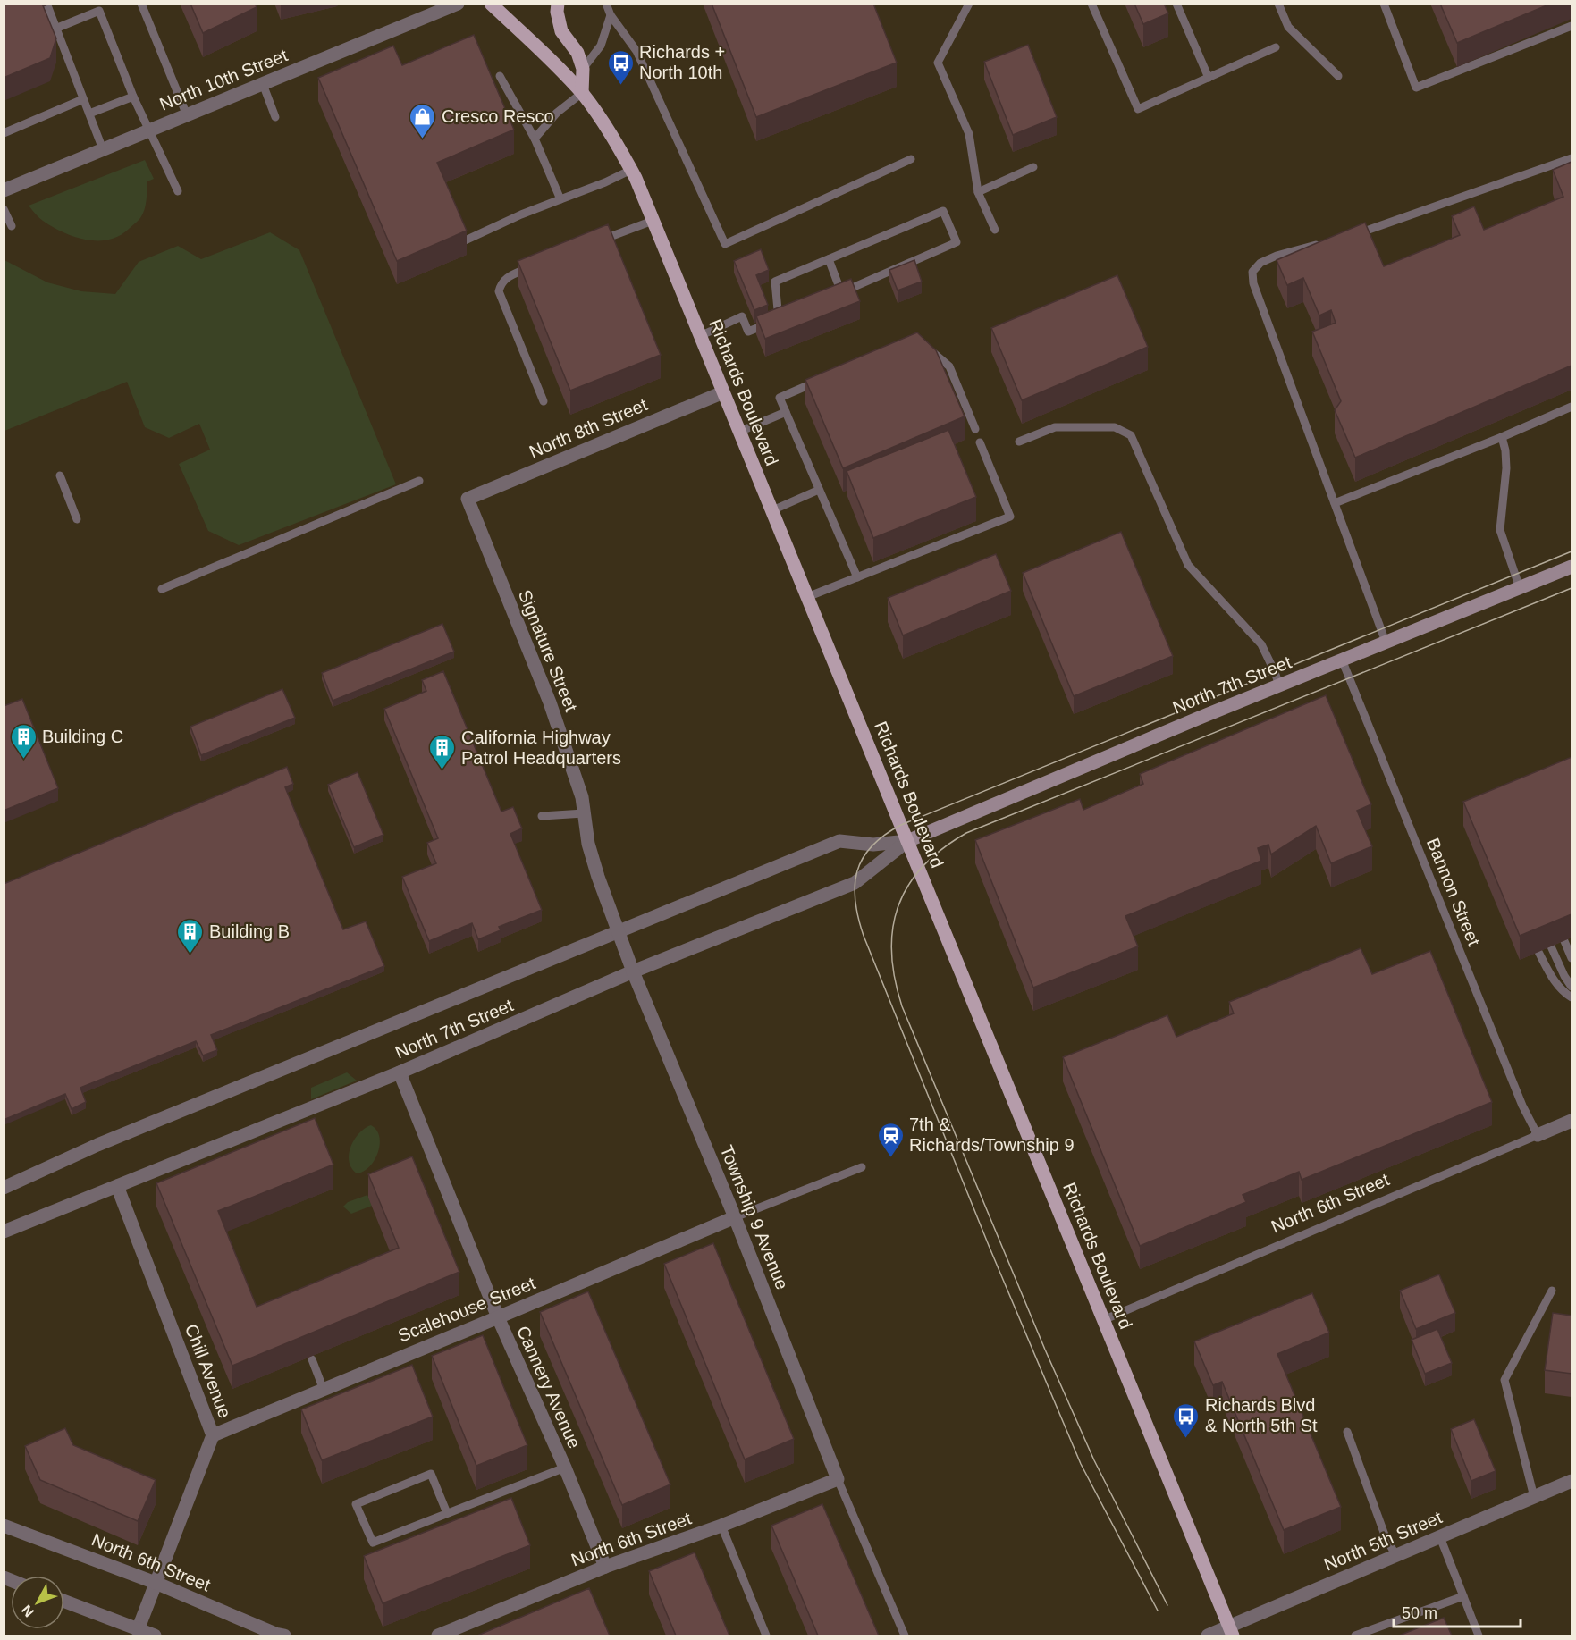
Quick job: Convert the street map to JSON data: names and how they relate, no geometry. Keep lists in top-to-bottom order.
{
  "streets": {
    "main road": ["Richards Boulevard", "North 7th Street"],
    "street": [
      "North 10th Street",
      "North 8th Street",
      "Signature Street",
      "North 6th Street",
      "Township 9 Avenue",
      "Scalehouse Street",
      "Chill Avenue",
      "Cannery Avenue",
      "North 5th Street"
    ],
    "lane": ["Bannon Street"]
  },
  "crossings": [
    ["Richards Boulevard", "North 8th Street"],
    ["Richards Boulevard", "North 7th Street"],
    ["Richards Boulevard", "North 6th Street"],
    ["Richards Boulevard", "North 5th Street"],
    ["North 8th Street", "Signature Street"],
    ["Signature Street", "North 7th Street"],
    ["Signature Street", "Township 9 Avenue"],
    ["North 7th Street", "Bannon Street"],
    ["North 7th Street", "Township 9 Avenue"],
    ["North 7th Street", "Chill Avenue"],
    ["North 7th Street", "Cannery Avenue"],
    ["Bannon Street", "North 6th Street"],
    ["North 6th Street", "Township 9 Avenue"],
    ["North 6th Street", "Chill Avenue"],
    ["North 6th Street", "Cannery Avenue"],
    ["Township 9 Avenue", "Scalehouse Street"],
    ["Scalehouse Street", "Chill Avenue"],
    ["Scalehouse Street", "Cannery Avenue"]
  ],
  "places": {
    "bus stop": ["Richards + North 10th", "Richards Blvd & North 5th St"],
    "shop": ["Cresco Resco"],
    "building": ["Building C", "California Highway Patrol Headquarters", "Building B"],
    "station": ["7th & Richards/Township 9"]
  },
  "scale_bar": "50 m",
  "north": "bottom left"
}
